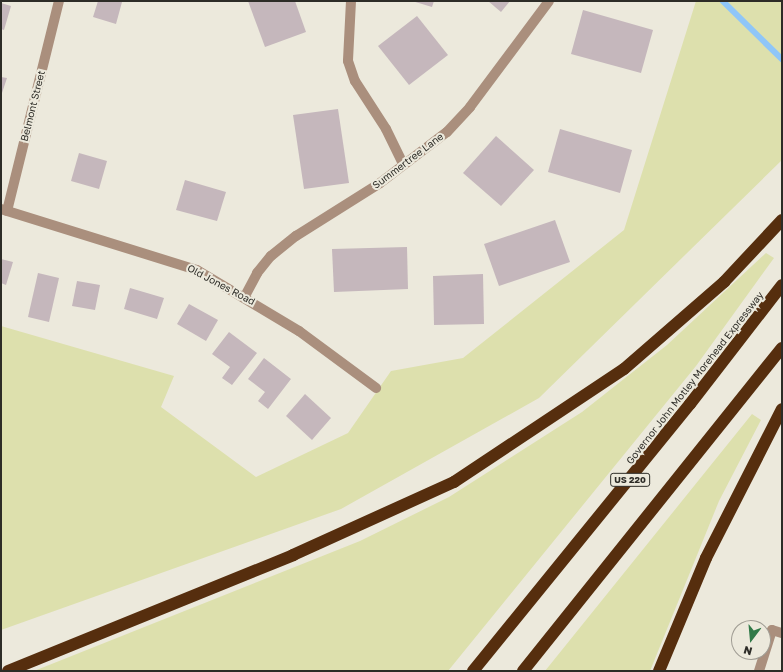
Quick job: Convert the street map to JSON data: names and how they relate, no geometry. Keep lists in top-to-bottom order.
{
  "streets": {
    "highway": ["Governor John Motley Morehead Expressway", "US 220"],
    "street": ["Belmont Street", "Summertree Lane", "Old Jones Road"]
  },
  "crossings": [
    ["Belmont Street", "Old Jones Road"],
    ["Summertree Lane", "Old Jones Road"]
  ],
  "north": "bottom"
}
